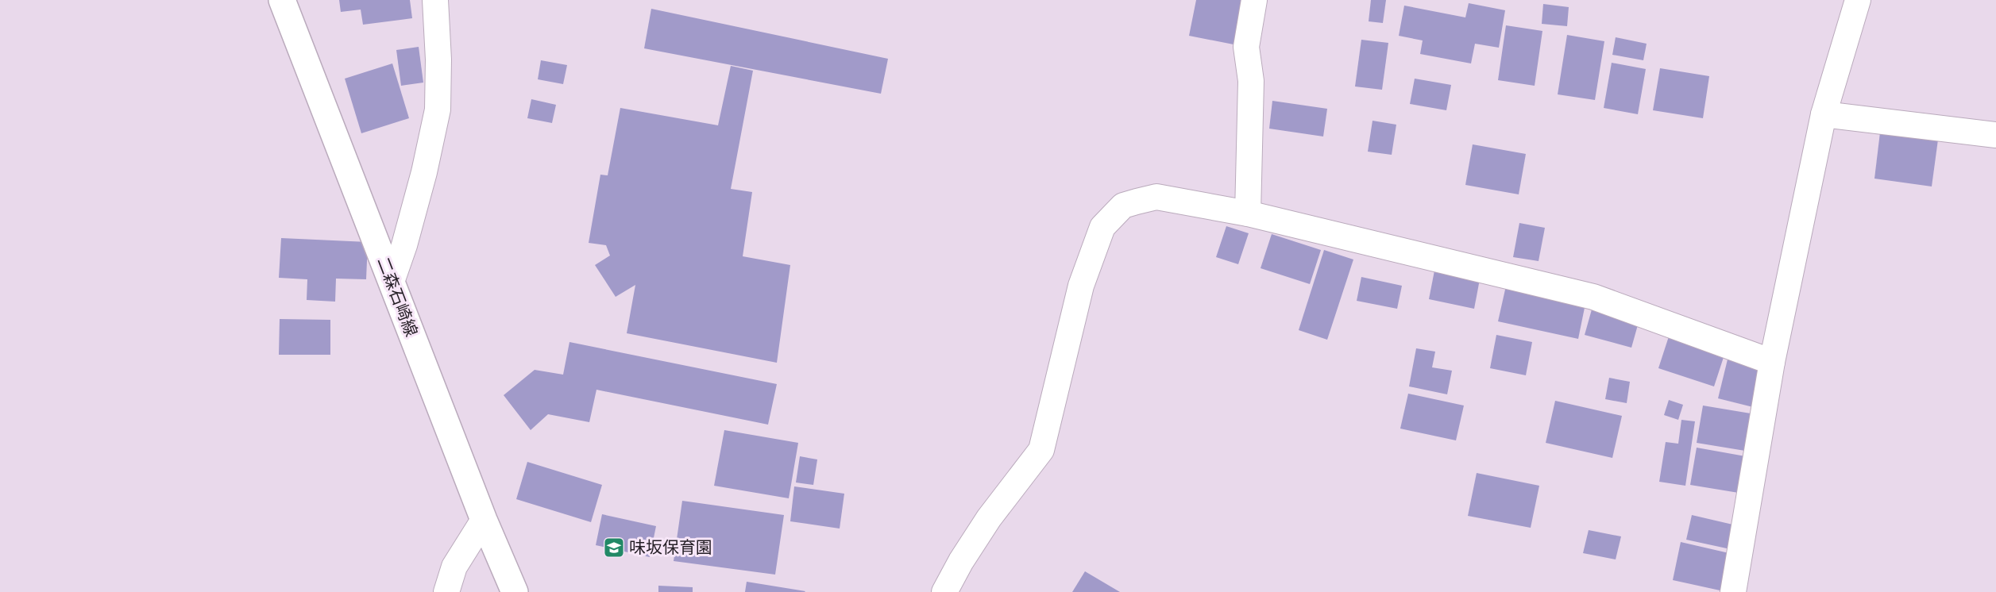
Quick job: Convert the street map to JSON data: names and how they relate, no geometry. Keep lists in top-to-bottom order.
{
  "streets": {
    "main road": ["二森石崎線"]
  },
  "places": {
    "school or university": ["味坂保育園"]
  }
}
